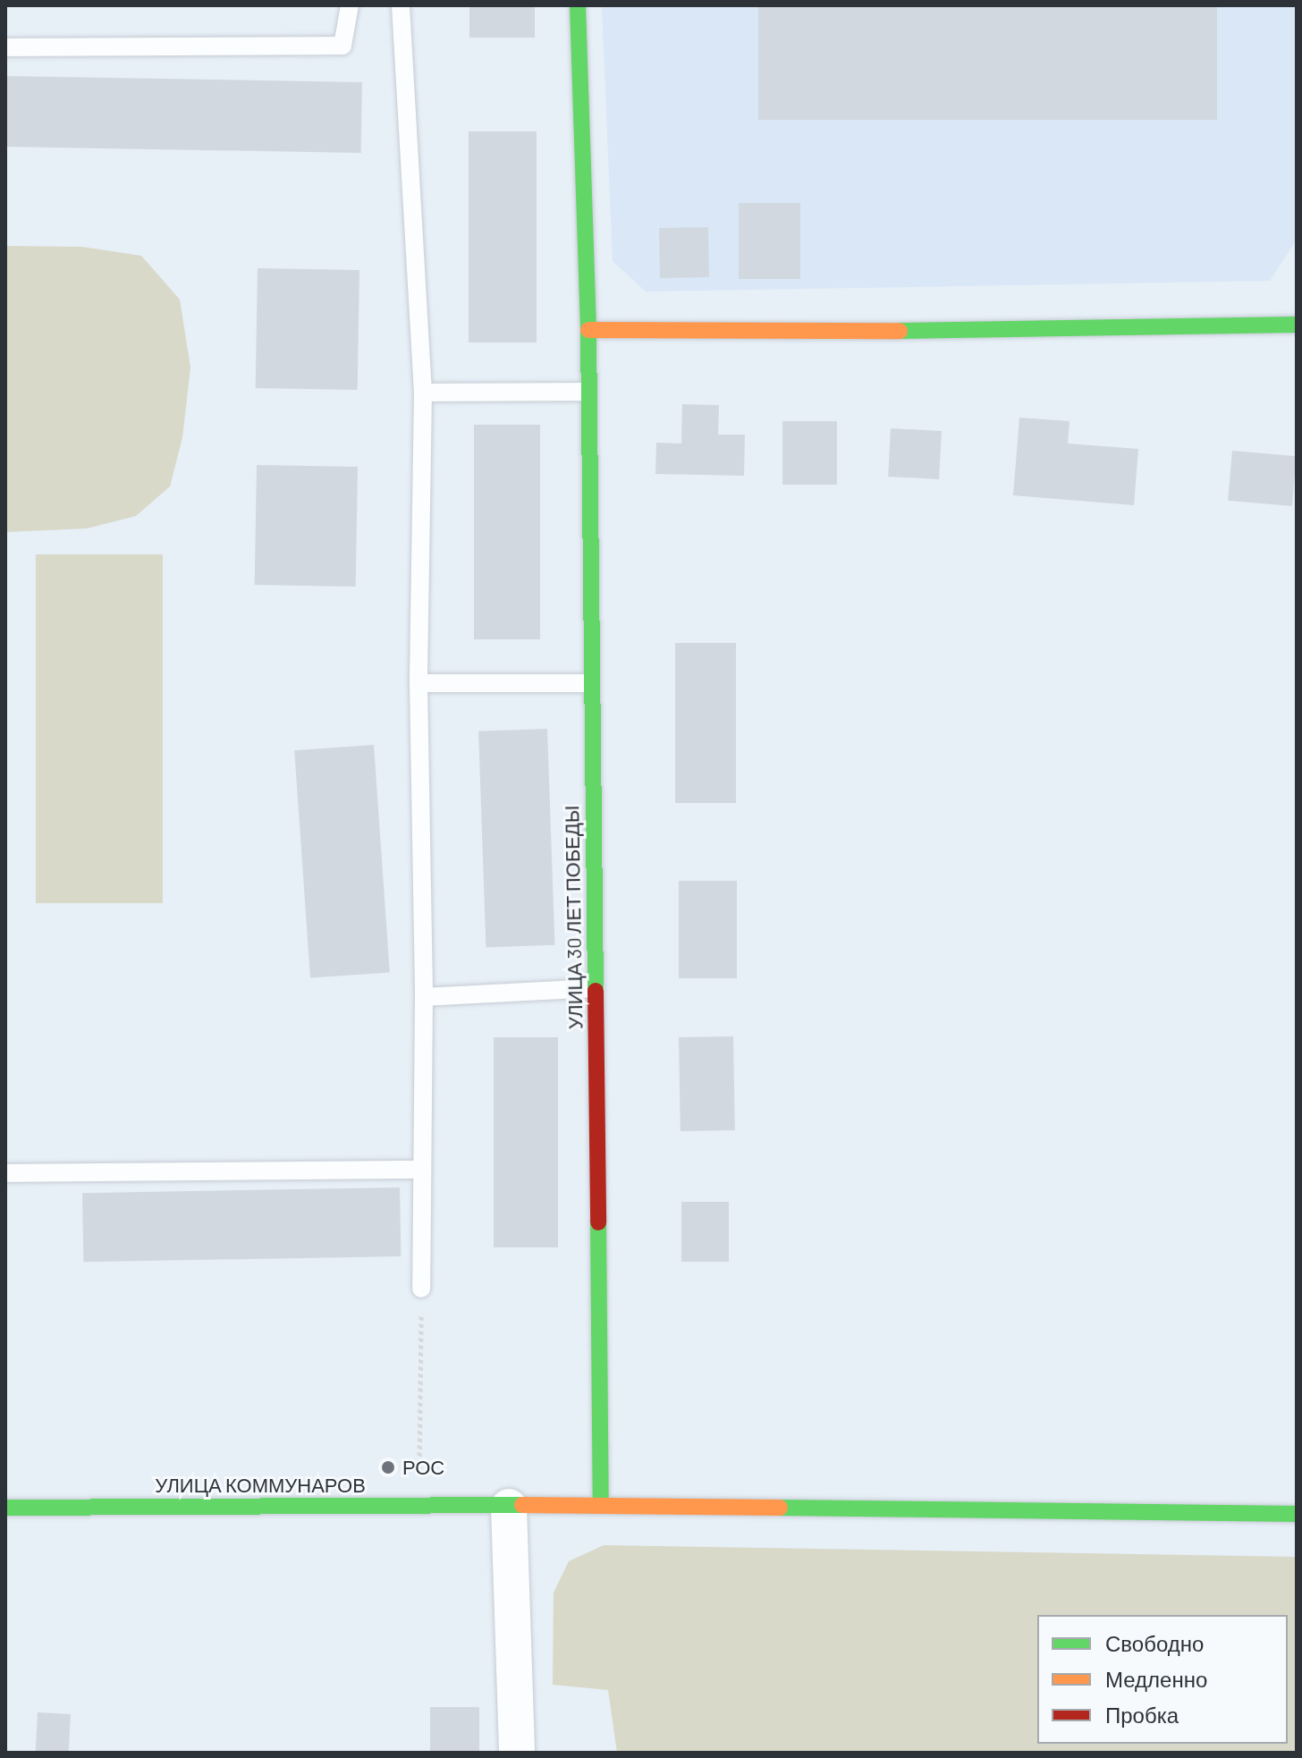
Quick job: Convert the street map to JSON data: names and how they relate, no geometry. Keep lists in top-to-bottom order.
{
  "streets": {
    "street": ["УЛИЦА 30 ЛЕТ ПОБЕДЫ", "УЛИЦА КОММУНАРОВ"]
  },
  "crossings": [
    ["УЛИЦА 30 ЛЕТ ПОБЕДЫ", "УЛИЦА КОММУНАРОВ"]
  ],
  "places": ["РОС"],
  "legend": ["Свободно", "Медленно", "Пробка"]
}
